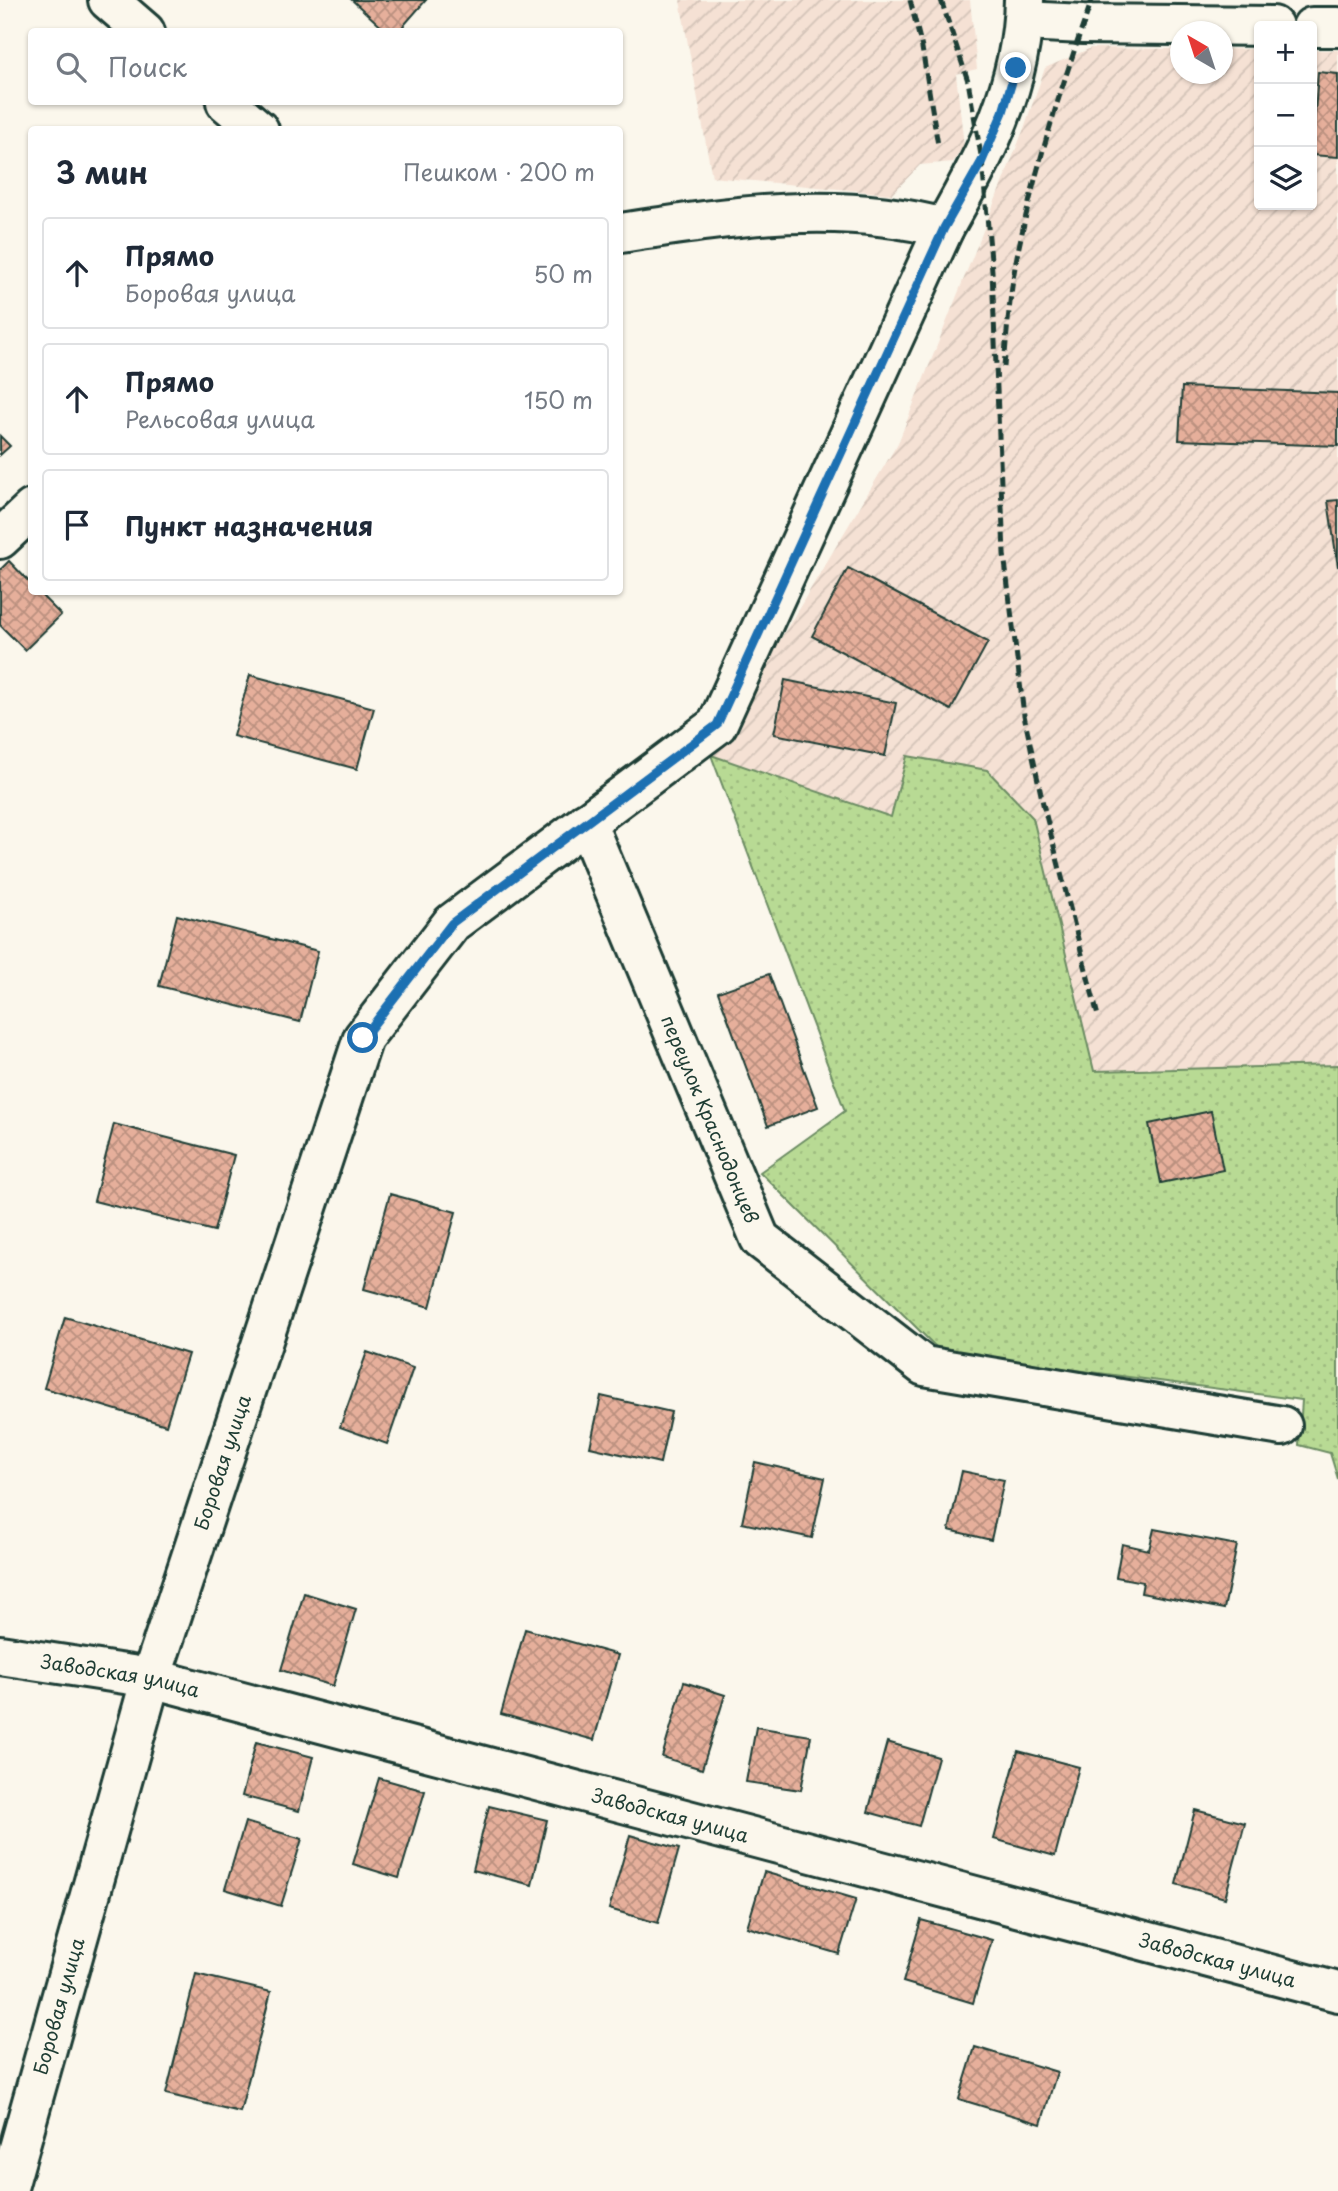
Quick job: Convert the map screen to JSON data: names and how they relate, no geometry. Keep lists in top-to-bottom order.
{
  "streets": {
    "street": ["переулок Краснодонцев", "Боровая улица", "Заводская улица"]
  },
  "crossings": [
    ["переулок Краснодонцев", "Боровая улица"],
    ["Боровая улица", "Заводская улица"]
  ],
  "north": "top left",
  "page": {
    "map_buttons": ["+", "−"],
    "search": "Поиск",
    "heading": ["3 мин", "Пешком · 200 m"],
    "list": [
      ["Прямо", "Боровая улица", "50 m"],
      ["Прямо", "Рельсовая улица", "150 m"],
      "Пункт назначения"
    ]
  }
}
